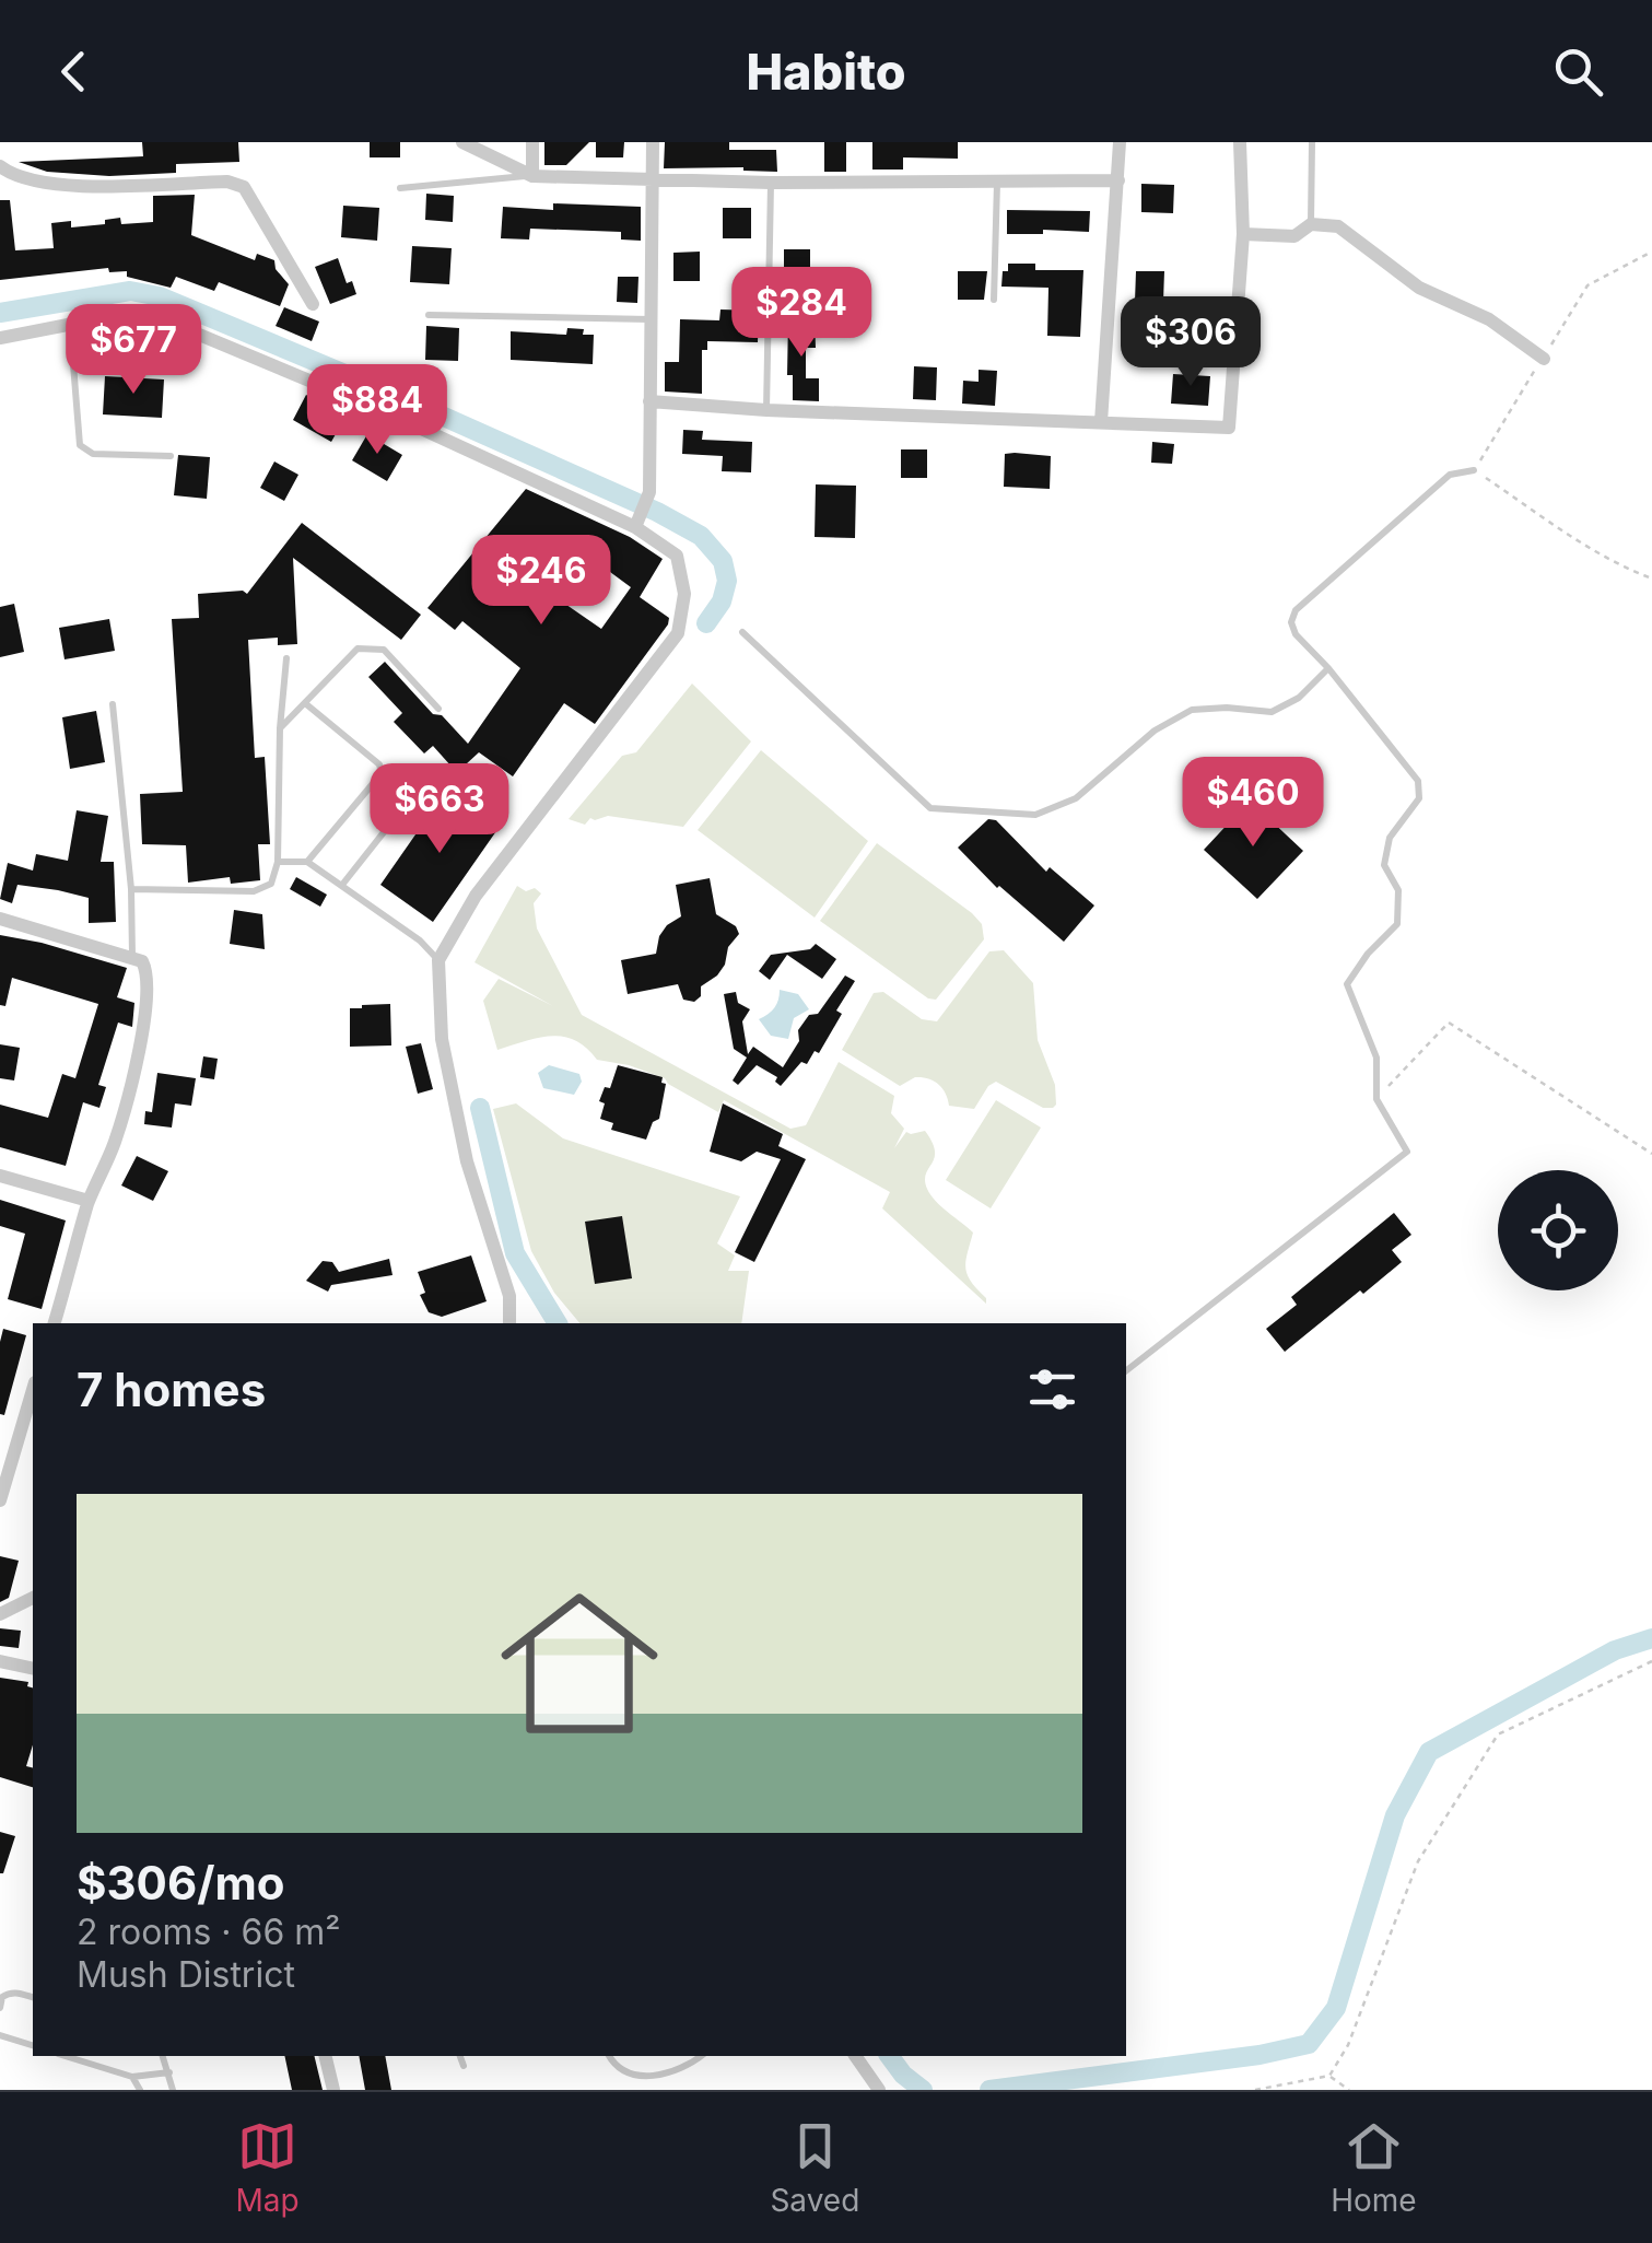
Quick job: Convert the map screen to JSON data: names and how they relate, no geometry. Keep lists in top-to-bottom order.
{
  "page": {
    "header": "Habito",
    "price": [
      "$284",
      "$306",
      "$677",
      "$884",
      "$246",
      "$460",
      "$663"
    ],
    "heading": "7 homes",
    "list": [
      {
        "name": "$306/mo",
        "note": "2 rooms · 66 m² · Mush District"
      }
    ],
    "tabs": ["Map", "Saved", "Home"]
  }
}
